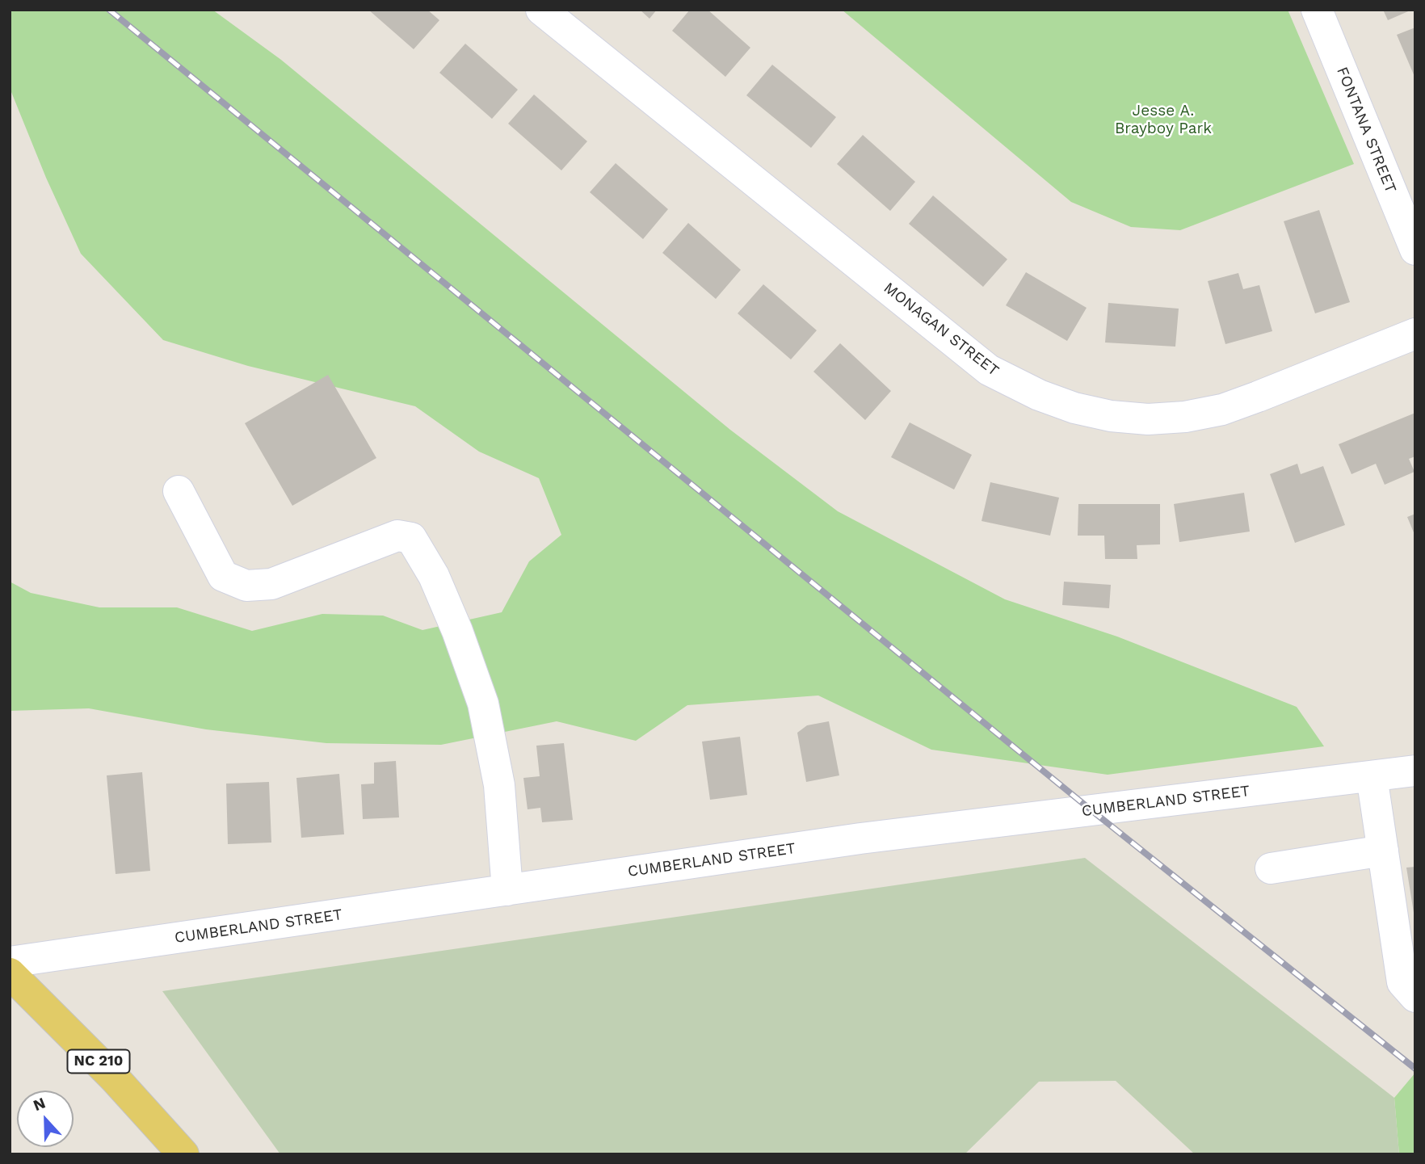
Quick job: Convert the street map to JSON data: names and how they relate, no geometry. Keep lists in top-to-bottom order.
{
  "streets": {
    "main road": ["NC 210"],
    "street": ["FONTANA STREET", "MONAGAN STREET", "CUMBERLAND STREET"]
  },
  "parks": ["Jesse A. Brayboy Park"],
  "north": "top"
}
